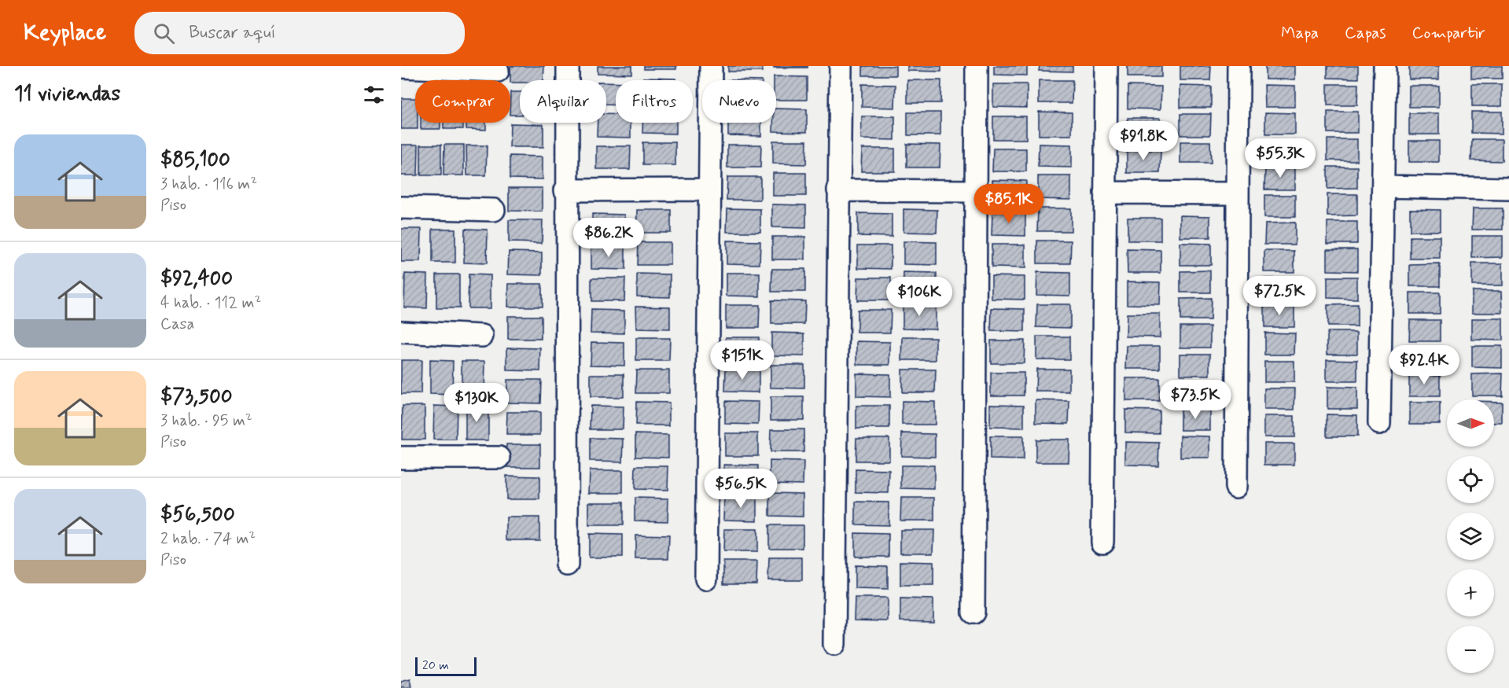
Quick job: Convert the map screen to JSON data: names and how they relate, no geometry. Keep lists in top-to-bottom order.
{
  "scale_bar": "20 m",
  "north": "right",
  "page": {
    "header": "Keyplace",
    "search": "Buscar aquí",
    "nav": ["Mapa", "Capas", "Compartir"],
    "heading": "11 viviendas",
    "chip": [
      "Comprar",
      "Alquilar",
      "Filtros",
      "Nuevo"
    ],
    "price": [
      "$91.8K",
      "$55.3K",
      "$85.1K",
      "$86.2K",
      "$72.5K",
      "$106K",
      "$151K",
      "$92.4K",
      "$73.5K",
      "$130K",
      "$56.5K"
    ],
    "list": [
      {
        "name": "$85,100",
        "note": "3 hab. · 116 m² · Piso"
      },
      {
        "name": "$92,400",
        "note": "4 hab. · 112 m² · Casa"
      },
      {
        "name": "$73,500",
        "note": "3 hab. · 95 m² · Piso"
      },
      {
        "name": "$56,500",
        "note": "2 hab. · 74 m² · Piso"
      }
    ],
    "map_buttons": ["+", "−"],
    "scale": "20 m"
  }
}
